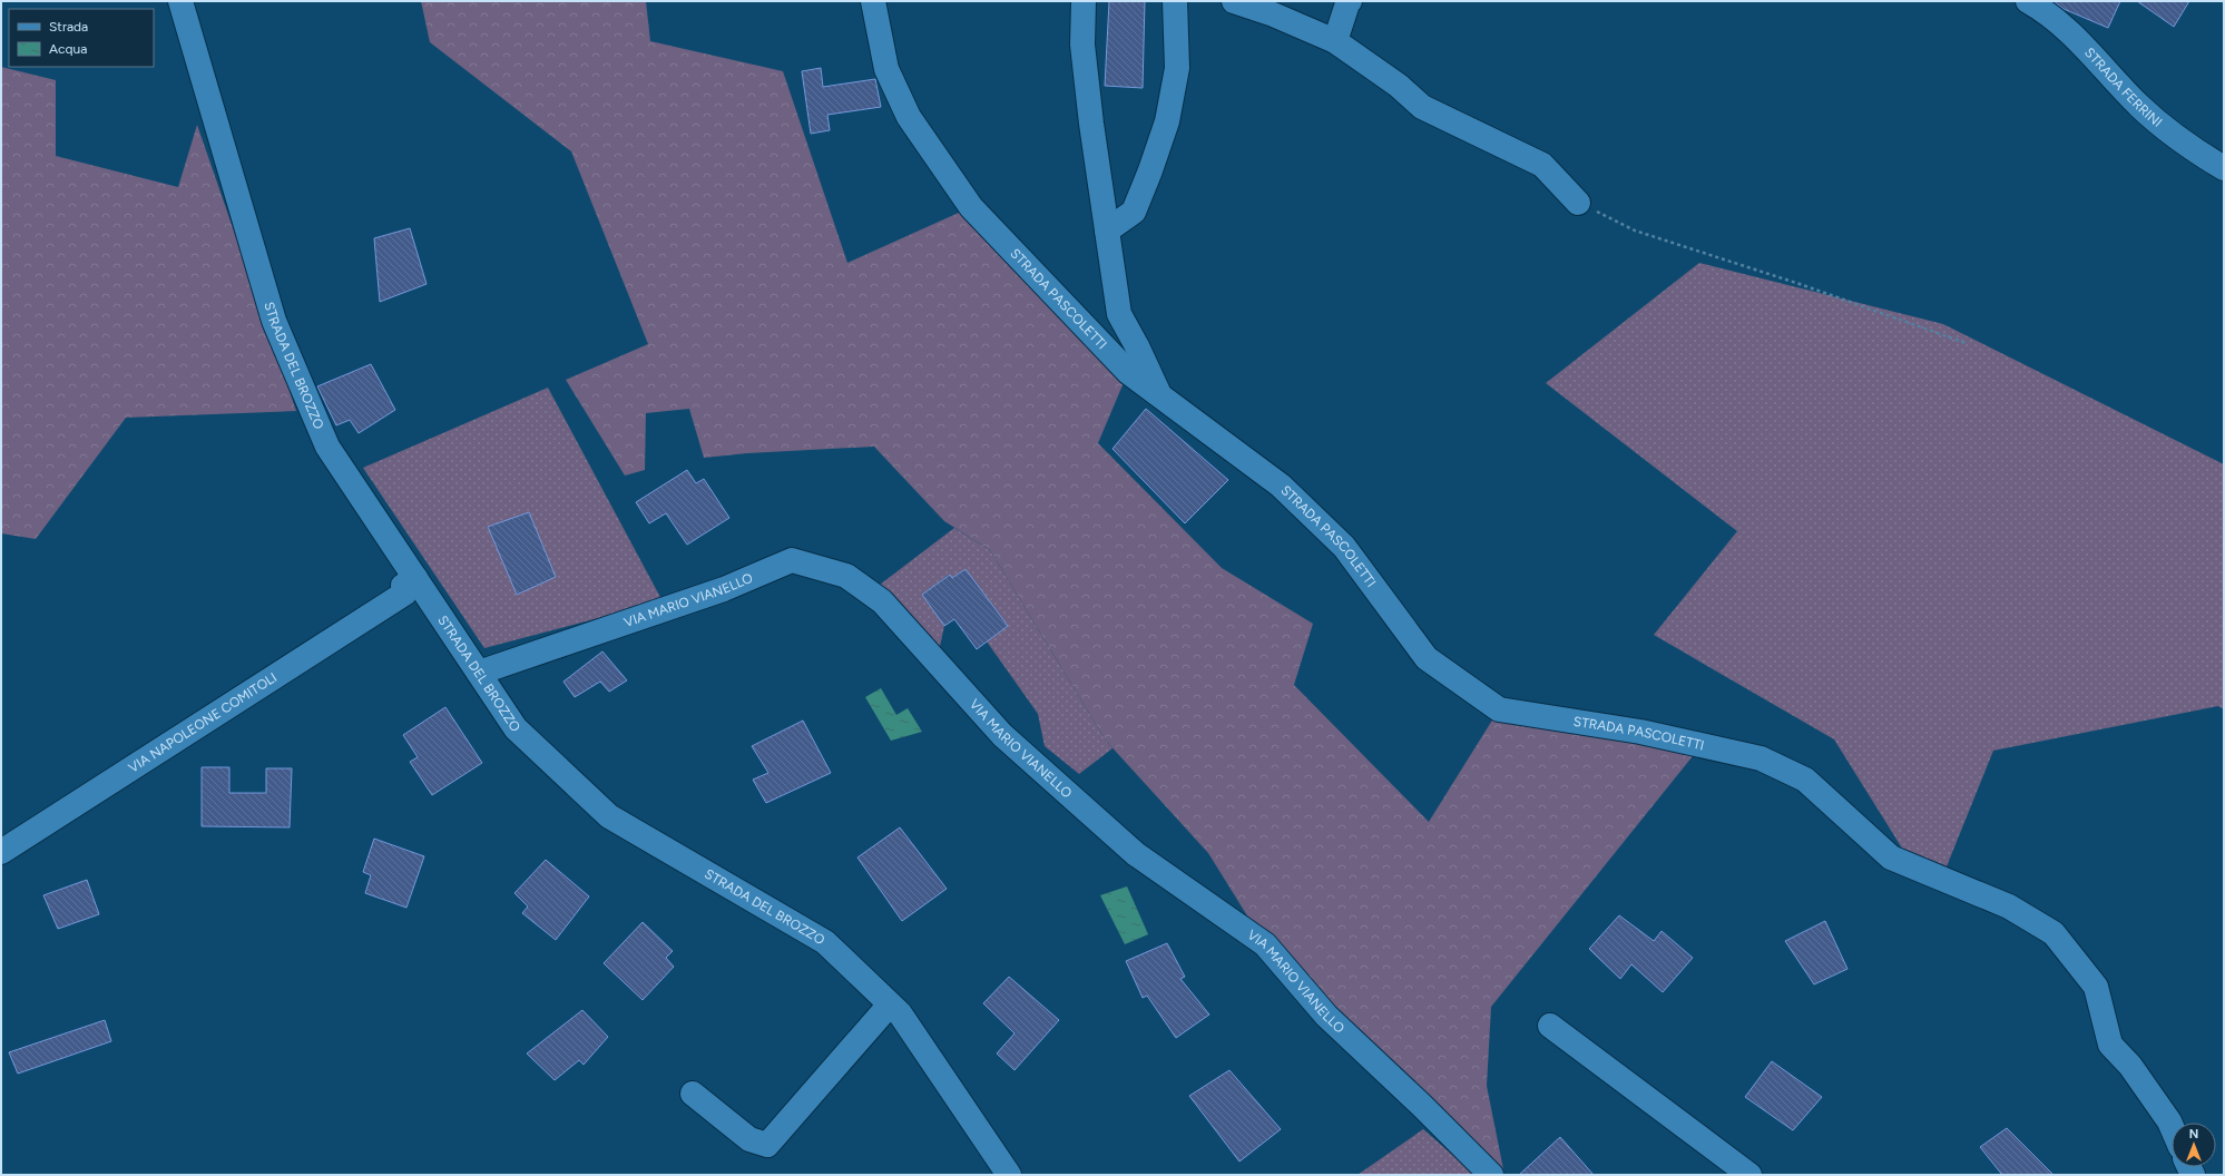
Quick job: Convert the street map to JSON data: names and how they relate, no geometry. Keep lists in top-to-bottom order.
{
  "streets": {
    "street": [
      "STRADA FERRINI",
      "STRADA PASCOLETTI",
      "STRADA DEL BROZZO",
      "VIA MARIO VIANELLO",
      "VIA NAPOLEONE COMITOLI"
    ]
  },
  "crossings": [
    ["STRADA DEL BROZZO", "VIA MARIO VIANELLO"],
    ["STRADA DEL BROZZO", "VIA NAPOLEONE COMITOLI"]
  ],
  "legend": ["Strada", "Acqua"],
  "north": "top"
}
